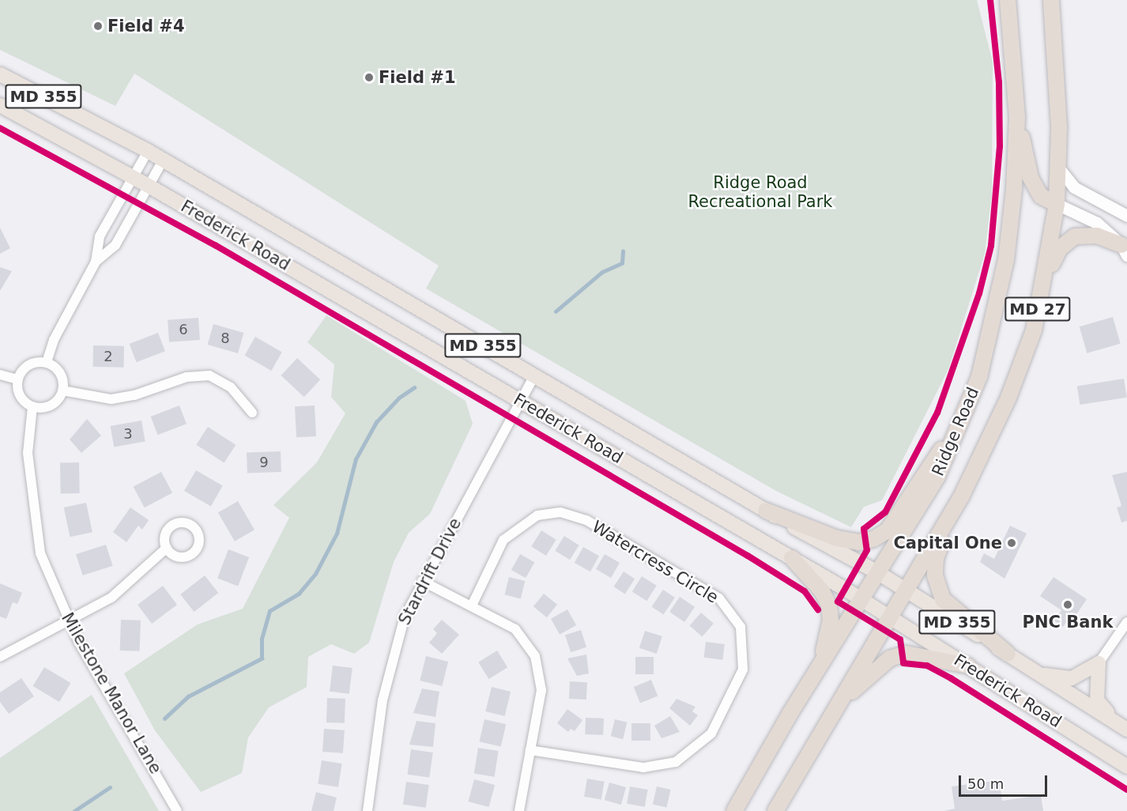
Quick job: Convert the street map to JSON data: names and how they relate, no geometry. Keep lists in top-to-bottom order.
{
  "streets": {
    "highway": ["MD 27", "Ridge Road"],
    "main road": ["MD 355", "Frederick Road"],
    "street": ["Watercress Circle", "Stardrift Drive", "Milestone Manor Lane"]
  },
  "crossings": [
    ["Frederick Road", "Ridge Road"],
    ["Frederick Road", "Stardrift Drive"]
  ],
  "parks": ["Ridge Road Recreational Park"],
  "places": [
    "Field #4",
    "Field #1",
    "Capital One",
    "PNC Bank"
  ],
  "house_numbers": [
    "6",
    "8",
    "2",
    "3",
    "9"
  ],
  "scale_bar": "50 m"
}
